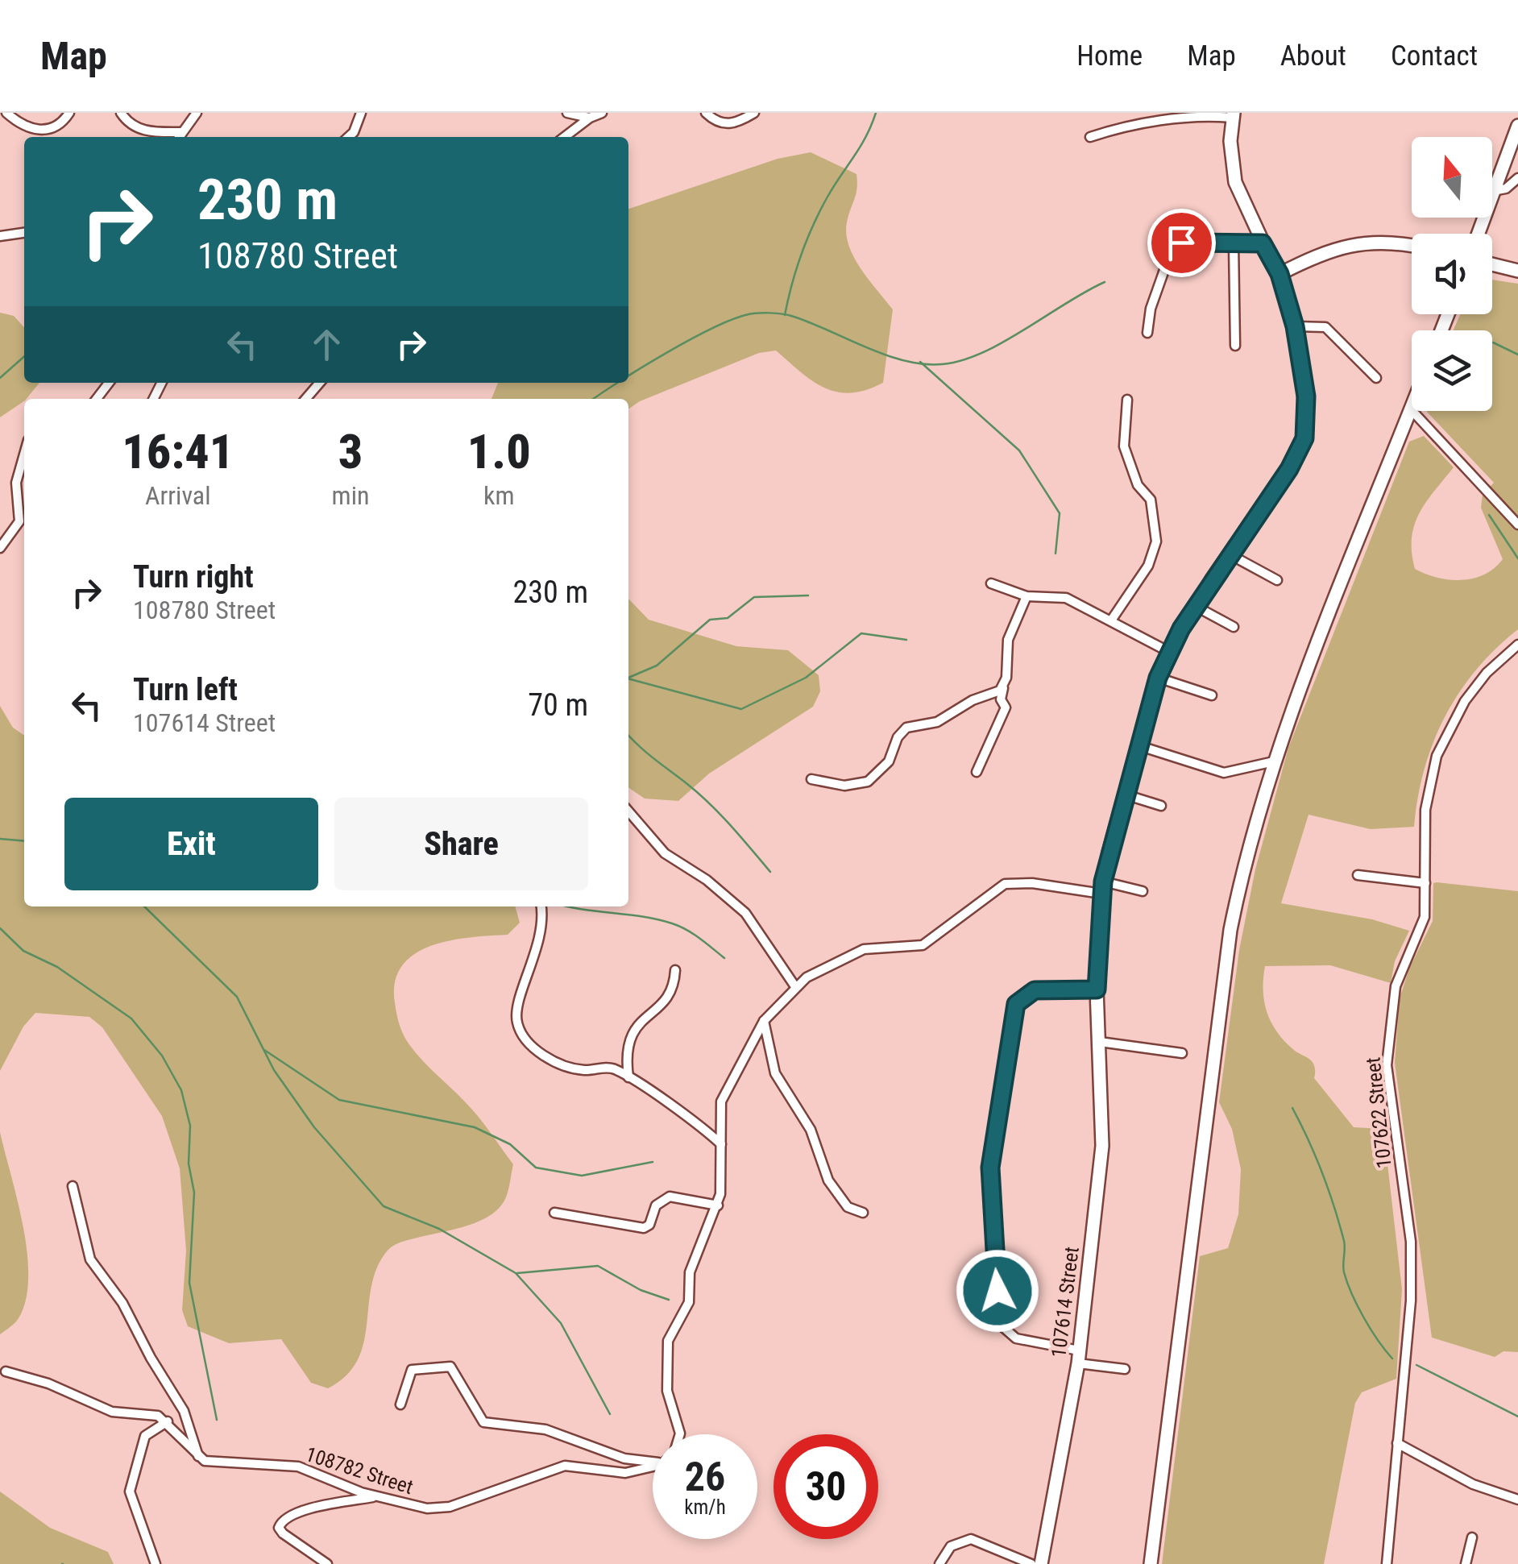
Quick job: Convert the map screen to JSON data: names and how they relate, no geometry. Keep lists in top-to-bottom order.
{
  "streets": {
    "street": ["107622 Street", "107614 Street", "108782 Street"]
  },
  "north": "top",
  "page": {
    "header": "Map",
    "nav": [
      "Home",
      "Map",
      "About",
      "Contact"
    ],
    "turn": ["230 m", "108780 Street"],
    "eta": [
      "16:41",
      "Arrival",
      "3",
      "min",
      "1.0",
      "km"
    ],
    "list": [
      {
        "name": "Turn right",
        "note": "108780 Street",
        "value": "230 m"
      },
      {
        "name": "Turn left",
        "note": "107614 Street",
        "value": "70 m"
      }
    ],
    "buttons": ["Exit", "Share"],
    "speed": "26 km/h",
    "limit": "30"
  }
}
